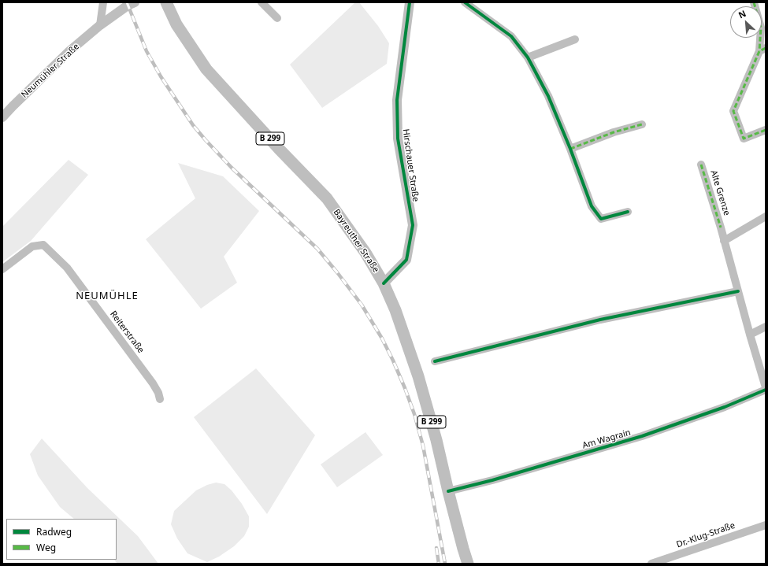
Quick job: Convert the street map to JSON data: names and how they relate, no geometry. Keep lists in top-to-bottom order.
{
  "streets": {
    "main road": ["B 299", "Bayreuther Straße"],
    "street": [
      "Neumühler Straße",
      "Hirschauer Straße",
      "Alte Grenze",
      "Reiterstraße",
      "Am Wagrain",
      "Dr.-Klug-Straße"
    ]
  },
  "crossings": [
    ["Hirschauer Straße", "Bayreuther Straße"],
    ["Bayreuther Straße", "Am Wagrain"]
  ],
  "districts": ["NEUMÜHLE"],
  "legend": ["Radweg", "Weg"],
  "north": "top left"
}
